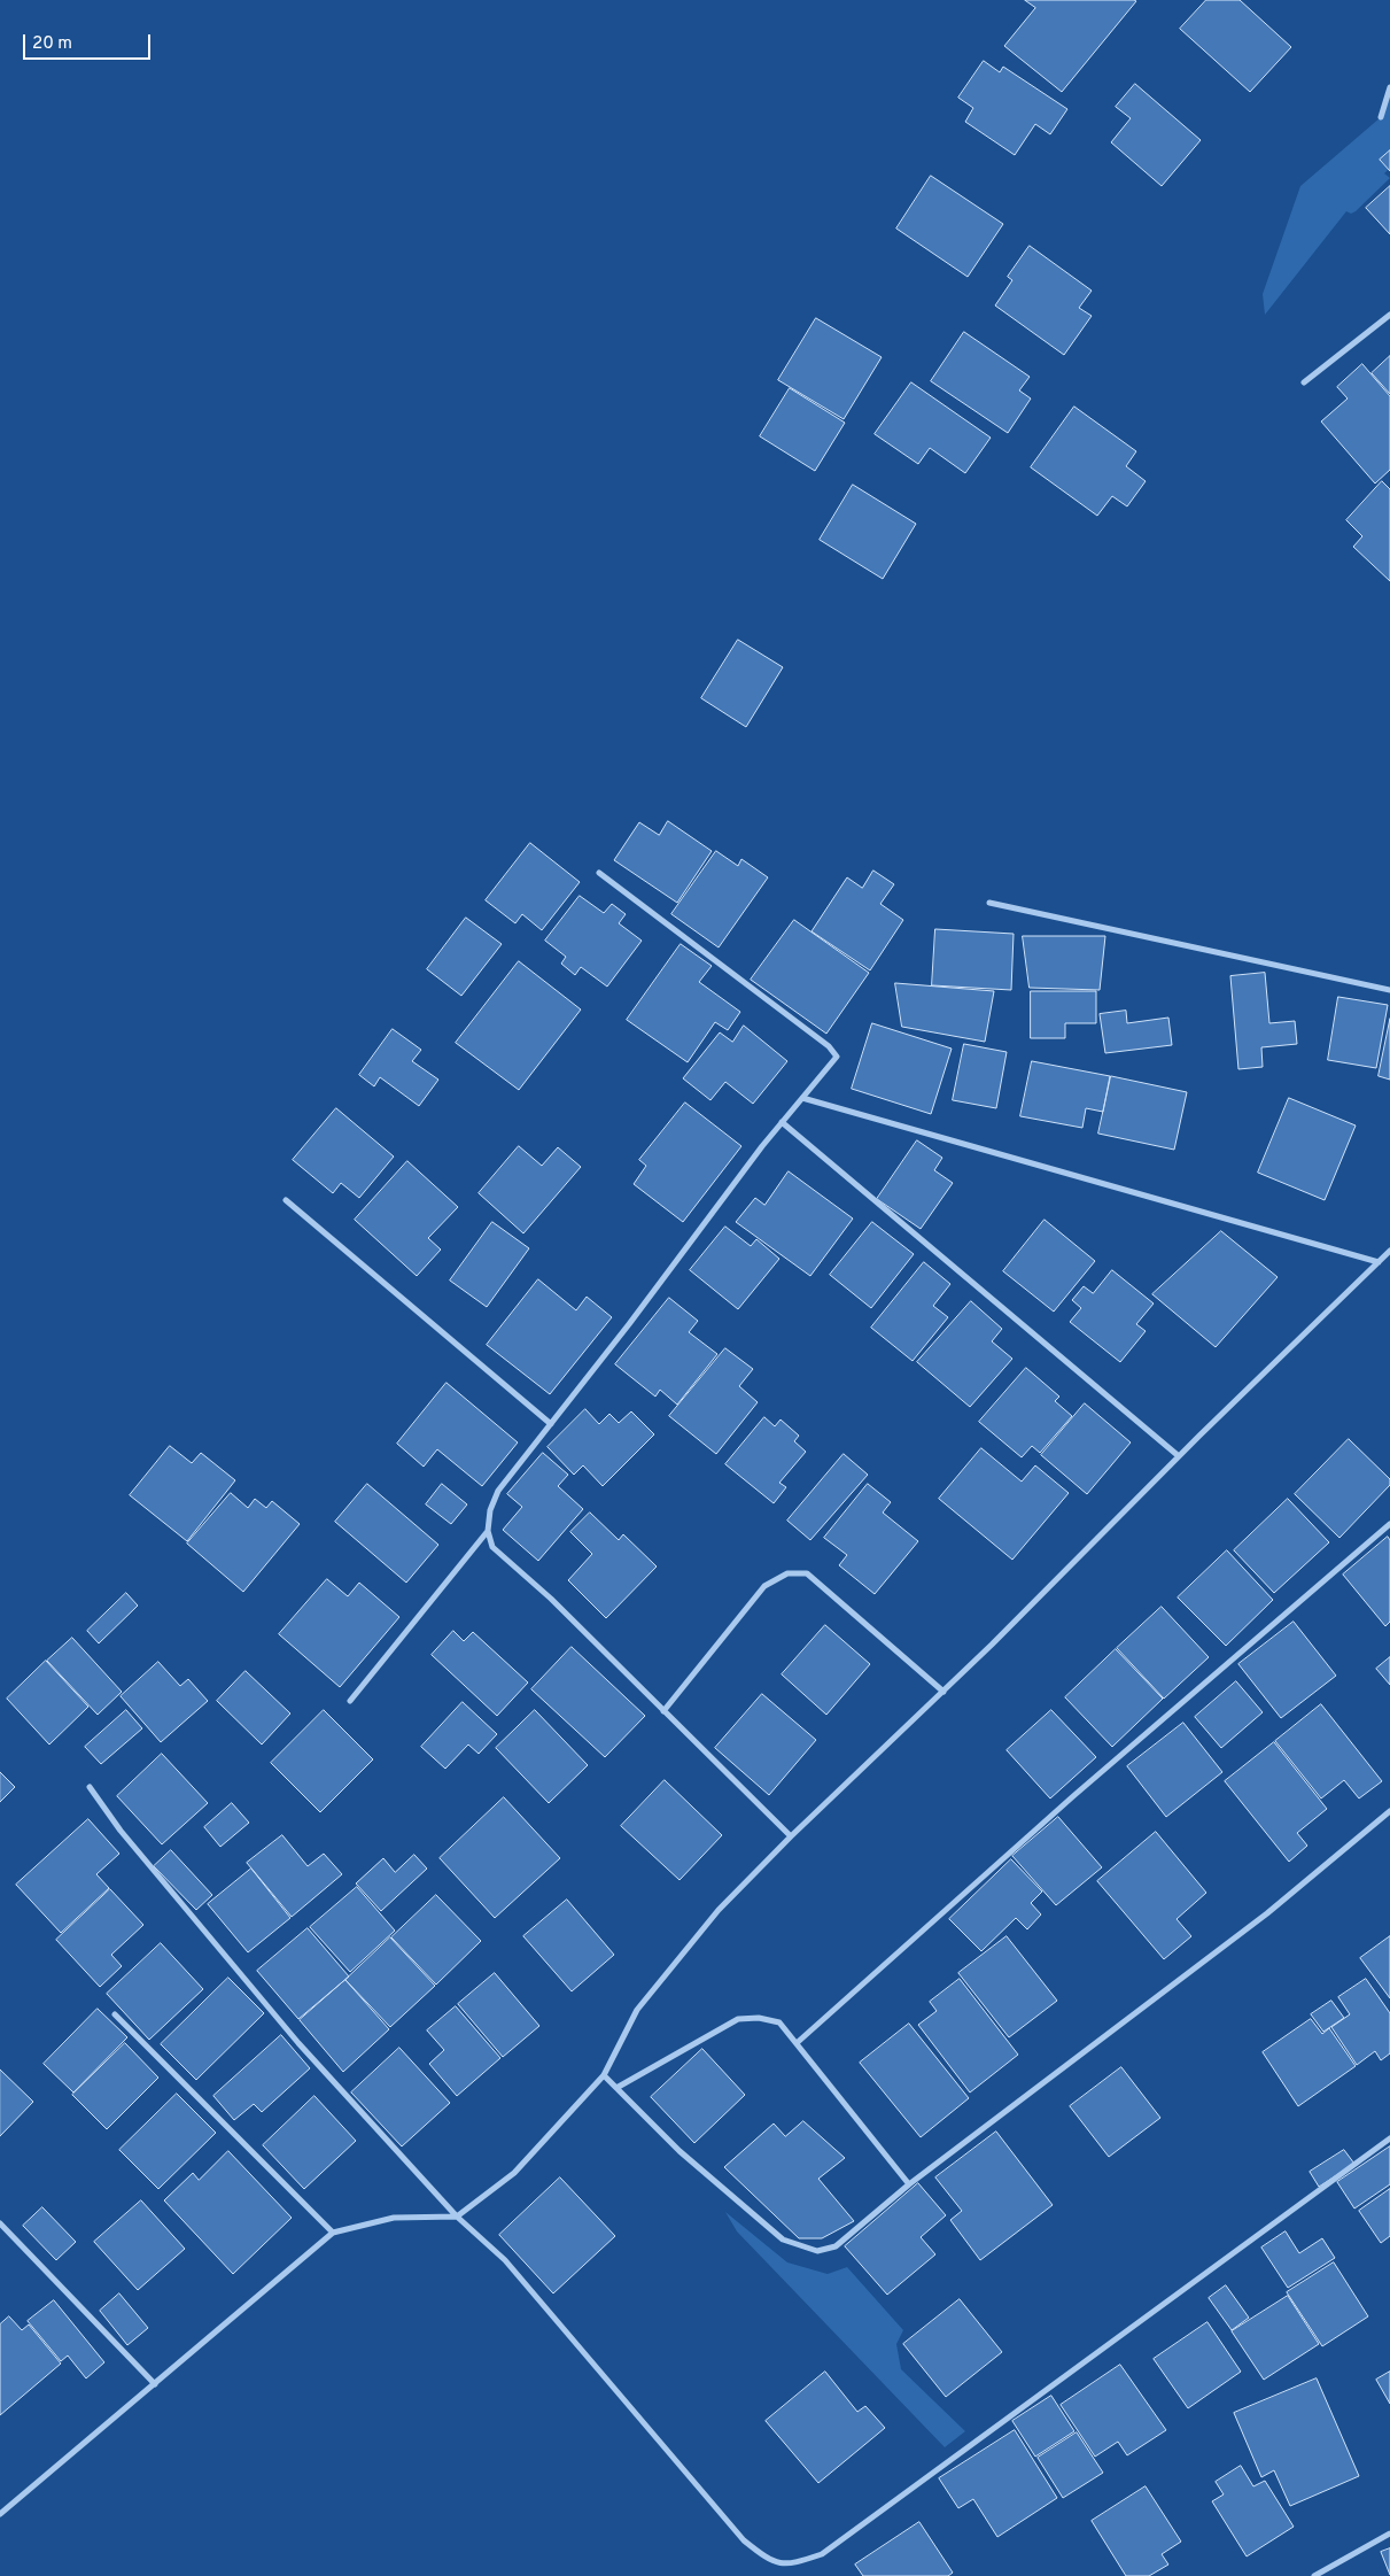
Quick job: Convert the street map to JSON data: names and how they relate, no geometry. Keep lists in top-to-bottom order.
{
  "scale_bar": "20 m"
}
